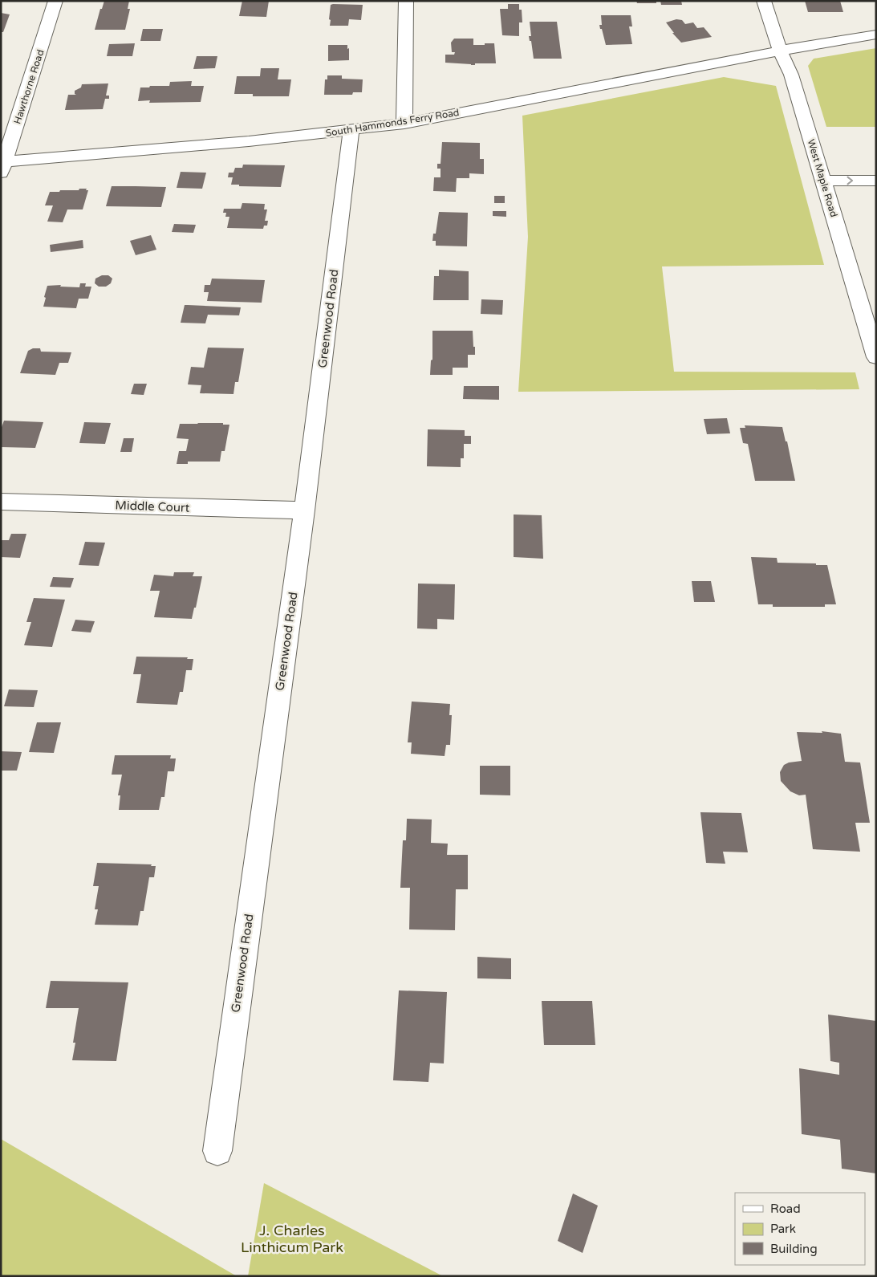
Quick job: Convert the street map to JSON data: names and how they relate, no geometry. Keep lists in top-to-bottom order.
{
  "streets": {
    "street": [
      "Hawthorne Road",
      "South Hammonds Ferry Road",
      "West Maple Road",
      "Greenwood Road",
      "Middle Court"
    ]
  },
  "crossings": [
    ["Hawthorne Road", "South Hammonds Ferry Road"],
    ["South Hammonds Ferry Road", "West Maple Road"],
    ["South Hammonds Ferry Road", "Greenwood Road"],
    ["Greenwood Road", "Middle Court"]
  ],
  "parks": ["J. Charles Linthicum Park"],
  "legend": ["Road", "Park", "Building"]
}
